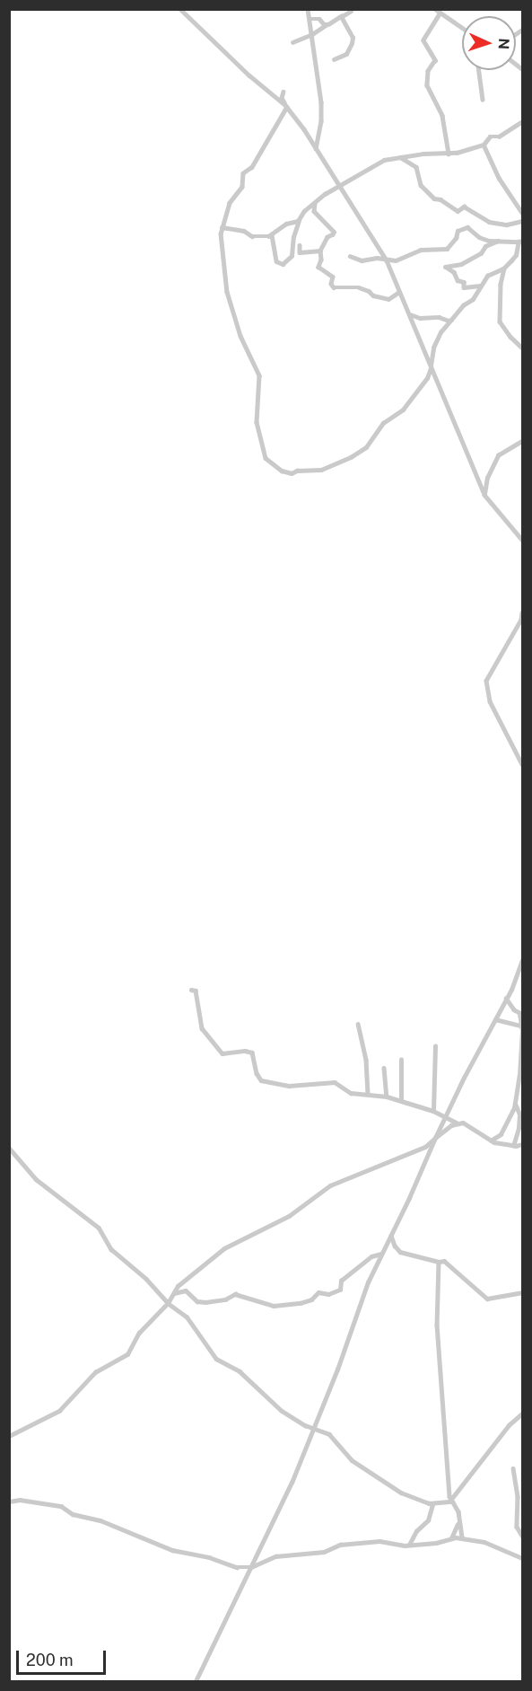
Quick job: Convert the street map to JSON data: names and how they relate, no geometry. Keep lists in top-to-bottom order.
{
  "scale_bar": "200 m",
  "north": "right"
}
